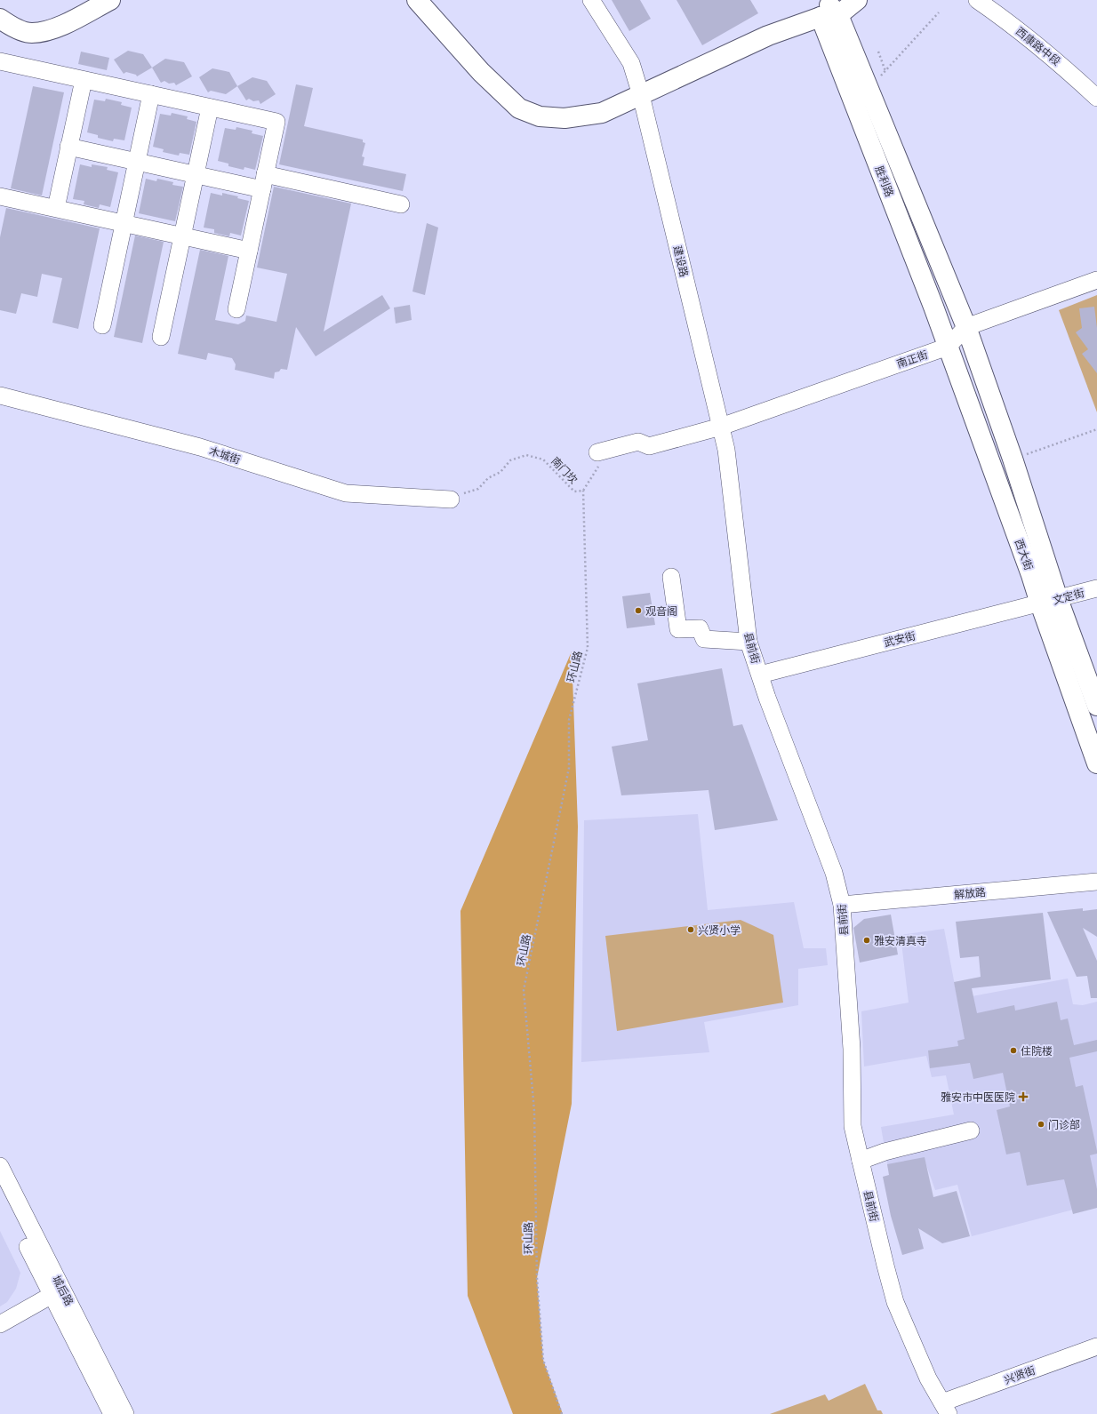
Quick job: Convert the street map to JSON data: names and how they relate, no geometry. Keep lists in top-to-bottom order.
{
  "streets": {
    "main road": ["胜利路", "西大街"],
    "street": [
      "西康路中段",
      "建设路",
      "南正街",
      "木城街",
      "文定街",
      "武安街",
      "县前街",
      "解放路",
      "城后路",
      "兴贤街"
    ],
    "path": ["南门坎", "环山路"]
  },
  "crossings": [
    ["胜利路", "南正街"],
    ["胜利路", "西大街"],
    ["建设路", "南正街"],
    ["建设路", "县前街"],
    ["南正街", "南门坎"],
    ["南正街", "西大街"],
    ["南正街", "县前街"],
    ["木城街", "南门坎"],
    ["南门坎", "环山路"],
    ["西大街", "文定街"],
    ["西大街", "武安街"],
    ["文定街", "武安街"],
    ["武安街", "县前街"],
    ["县前街", "解放路"],
    ["县前街", "兴贤街"]
  ],
  "places": {
    "other": [
      "观音阁",
      "兴贤小学",
      "雅安清真寺",
      "住院楼",
      "门诊部"
    ],
    "health": ["雅安市中医医院"]
  }
}
